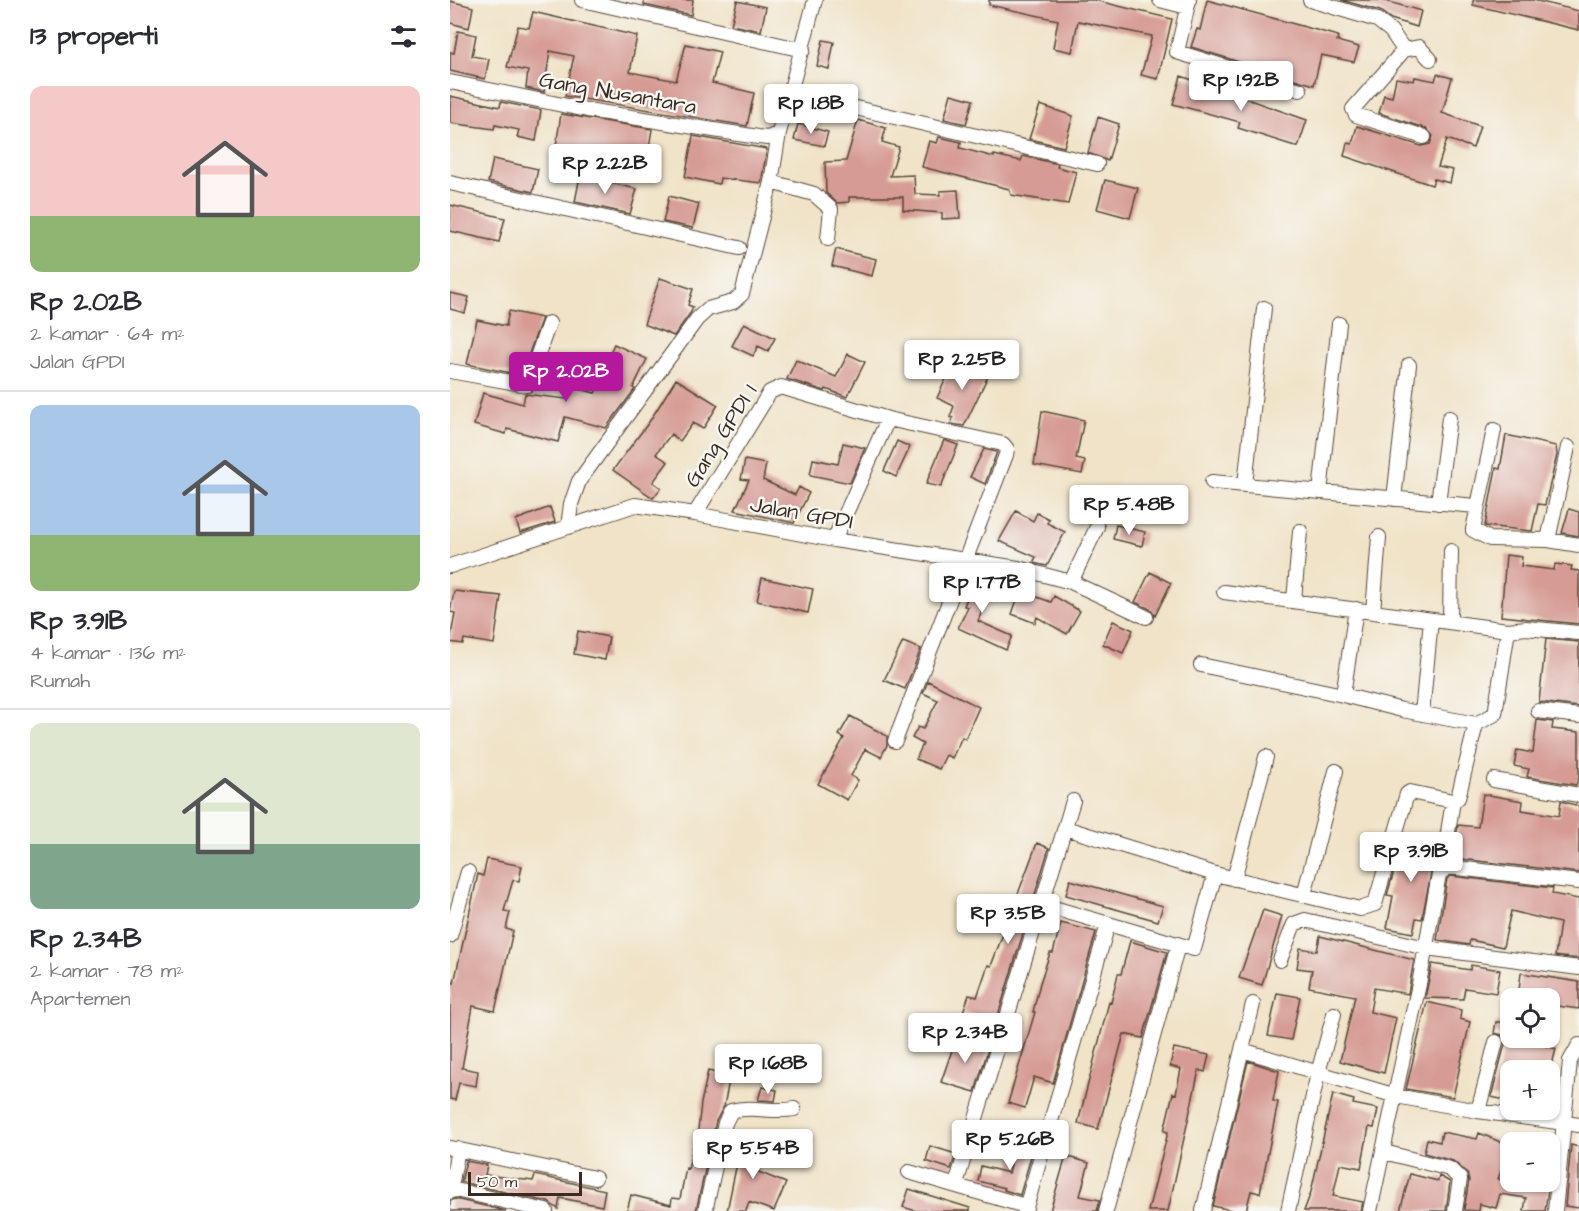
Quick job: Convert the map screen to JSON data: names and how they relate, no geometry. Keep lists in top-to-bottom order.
{
  "streets": {
    "street": ["Gang Nusantara", "Gang GPDI 1", "Jalan GPDI"]
  },
  "crossings": [
    ["Gang GPDI 1", "Jalan GPDI"]
  ],
  "scale_bar": "50 m",
  "page": {
    "heading": "13 properti",
    "price": [
      "Rp 1.92B",
      "Rp 1.8B",
      "Rp 2.22B",
      "Rp 2.25B",
      "Rp 2.02B",
      "Rp 5.48B",
      "Rp 1.77B",
      "Rp 3.91B",
      "Rp 3.5B",
      "Rp 2.34B",
      "Rp 1.68B",
      "Rp 5.26B",
      "Rp 5.54B"
    ],
    "list": [
      {
        "name": "Rp 2.02B",
        "note": "2 kamar · 64 m² · Jalan GPDI"
      },
      {
        "name": "Rp 3.91B",
        "note": "4 kamar · 136 m² · Rumah"
      },
      {
        "name": "Rp 2.34B",
        "note": "2 kamar · 78 m² · Apartemen"
      }
    ],
    "map_buttons": ["+", "−"],
    "scale": "50 m"
  }
}
